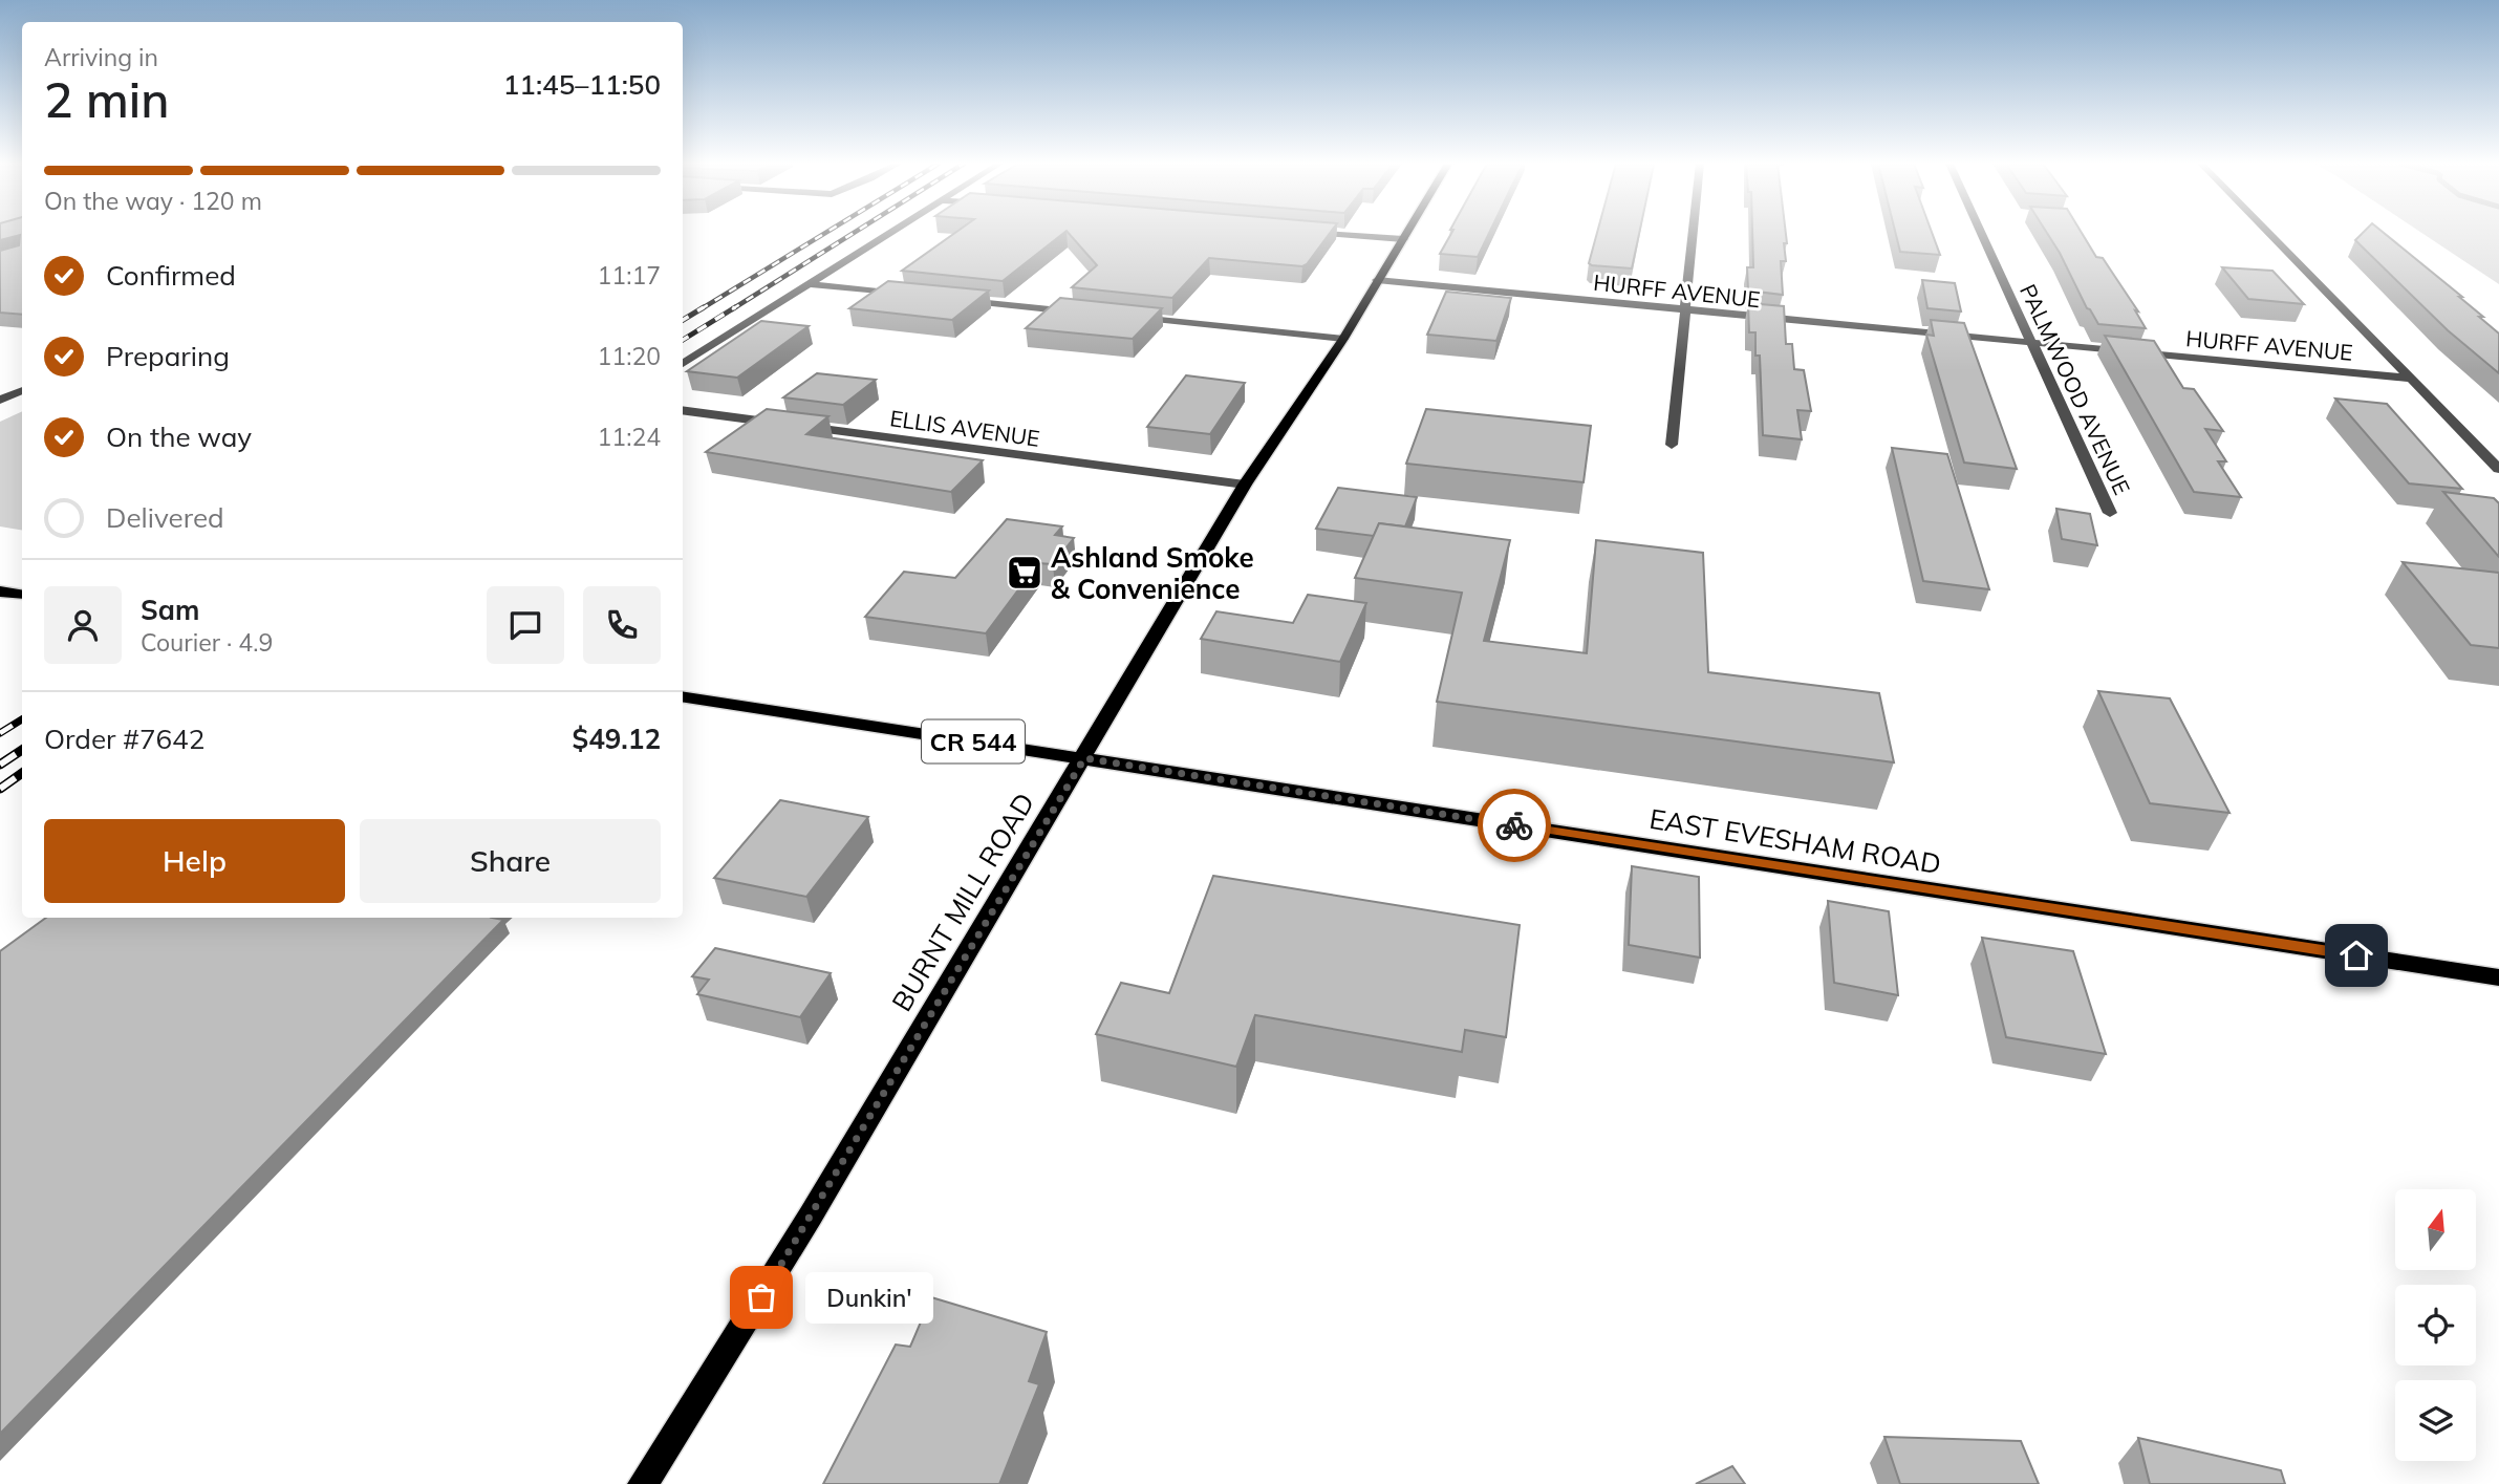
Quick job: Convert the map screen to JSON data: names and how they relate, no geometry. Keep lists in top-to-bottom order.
{
  "streets": {
    "main road": ["CR 544", "EAST EVESHAM ROAD", "BURNT MILL ROAD"],
    "street": ["HURFF AVENUE", "PALMWOOD AVENUE", "ELLIS AVENUE"]
  },
  "crossings": [
    ["HURFF AVENUE", "PALMWOOD AVENUE"],
    ["HURFF AVENUE", "BURNT MILL ROAD"],
    ["ELLIS AVENUE", "BURNT MILL ROAD"],
    ["CR 544", "EAST EVESHAM ROAD"],
    ["CR 544", "BURNT MILL ROAD"],
    ["EAST EVESHAM ROAD", "BURNT MILL ROAD"]
  ],
  "places": {
    "supermarket": ["Ashland Smoke & Convenience"],
    "other": ["Dunkin'"]
  },
  "north": "top",
  "page": {
    "heading": ["2 min", "Arriving in", "11:45–11:50"],
    "panel": [
      "Sam",
      "Courier · 4.9",
      "Order #7642",
      "$49.12"
    ],
    "bar": "On the way · 120 m",
    "list": [
      ["Confirmed", "11:17"],
      ["Preparing", "11:20"],
      ["On the way", "11:24"],
      "Delivered"
    ],
    "buttons": ["Help", "Share"],
    "bubble": "Dunkin'"
  }
}
